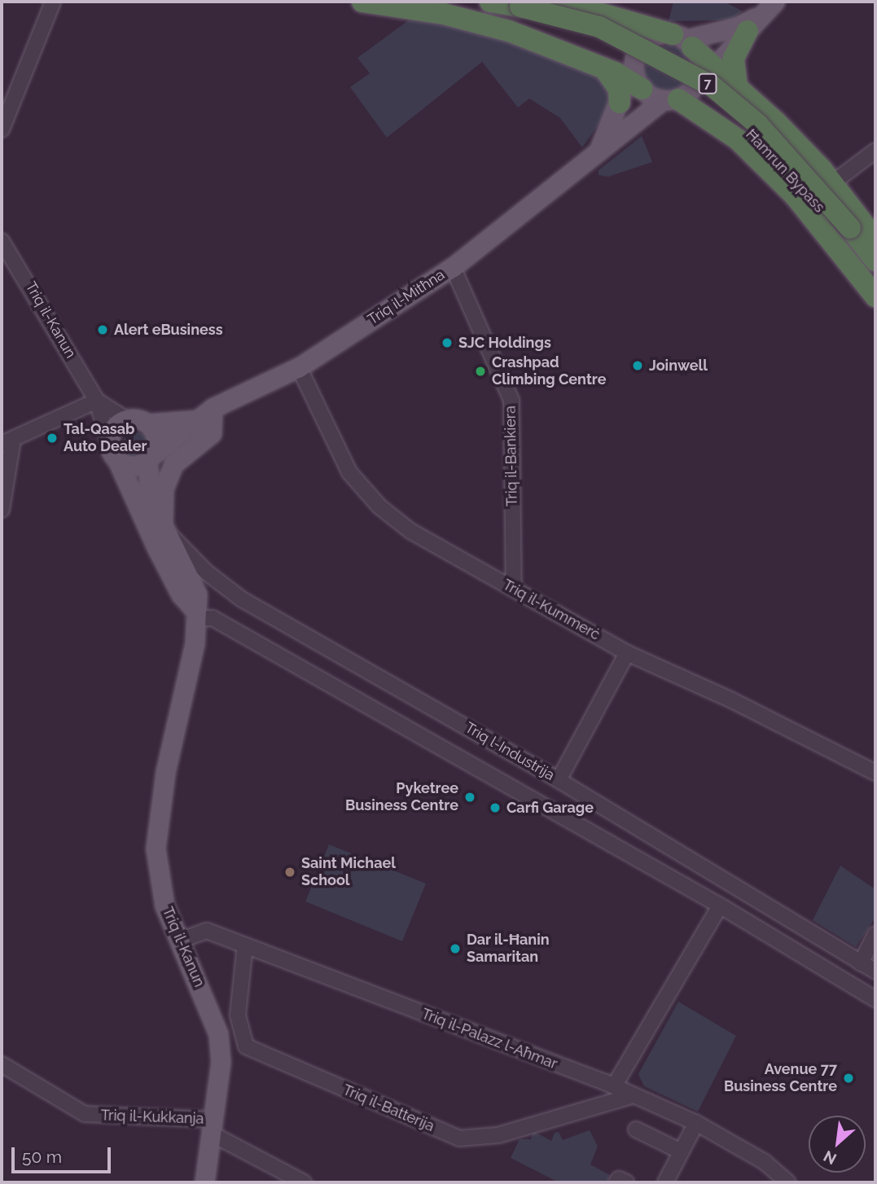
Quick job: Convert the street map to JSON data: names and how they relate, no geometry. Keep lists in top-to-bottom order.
{
  "streets": {
    "highway": ["7", "Ħamrun Bypass"],
    "main road": ["Triq il-Mitħna", "Triq il-Kanun"],
    "street": [
      "Triq il-Bankiera",
      "Triq il-Kummerċ",
      "Triq l-Industrija",
      "Triq il-Palazz l-Aħmar",
      "Triq il-Batterija",
      "Triq il-Kukkanja"
    ]
  },
  "crossings": [
    ["Triq il-Mitħna", "Triq il-Kanun"],
    ["Triq il-Mitħna", "Triq il-Bankiera"],
    ["Triq il-Mitħna", "Triq il-Kummerċ"],
    ["Triq il-Kanun", "Triq l-Industrija"],
    ["Triq il-Kanun", "Triq il-Palazz l-Aħmar"],
    ["Triq il-Kanun", "Triq il-Kukkanja"],
    ["Triq il-Bankiera", "Triq il-Kummerċ"],
    ["Triq il-Palazz l-Aħmar", "Triq il-Batterija"]
  ],
  "places": [
    "Alert eBusiness",
    "SJC Holdings",
    "Joinwell",
    "Crashpad Climbing Centre",
    "Tal-Qasab Auto Dealer",
    "Pyketree Business Centre",
    "Carfi Garage",
    "Saint Michael School",
    "Dar il-Ħanin Samaritan",
    "Avenue 77 Business Centre"
  ],
  "scale_bar": "50 m",
  "north": "bottom left"
}
